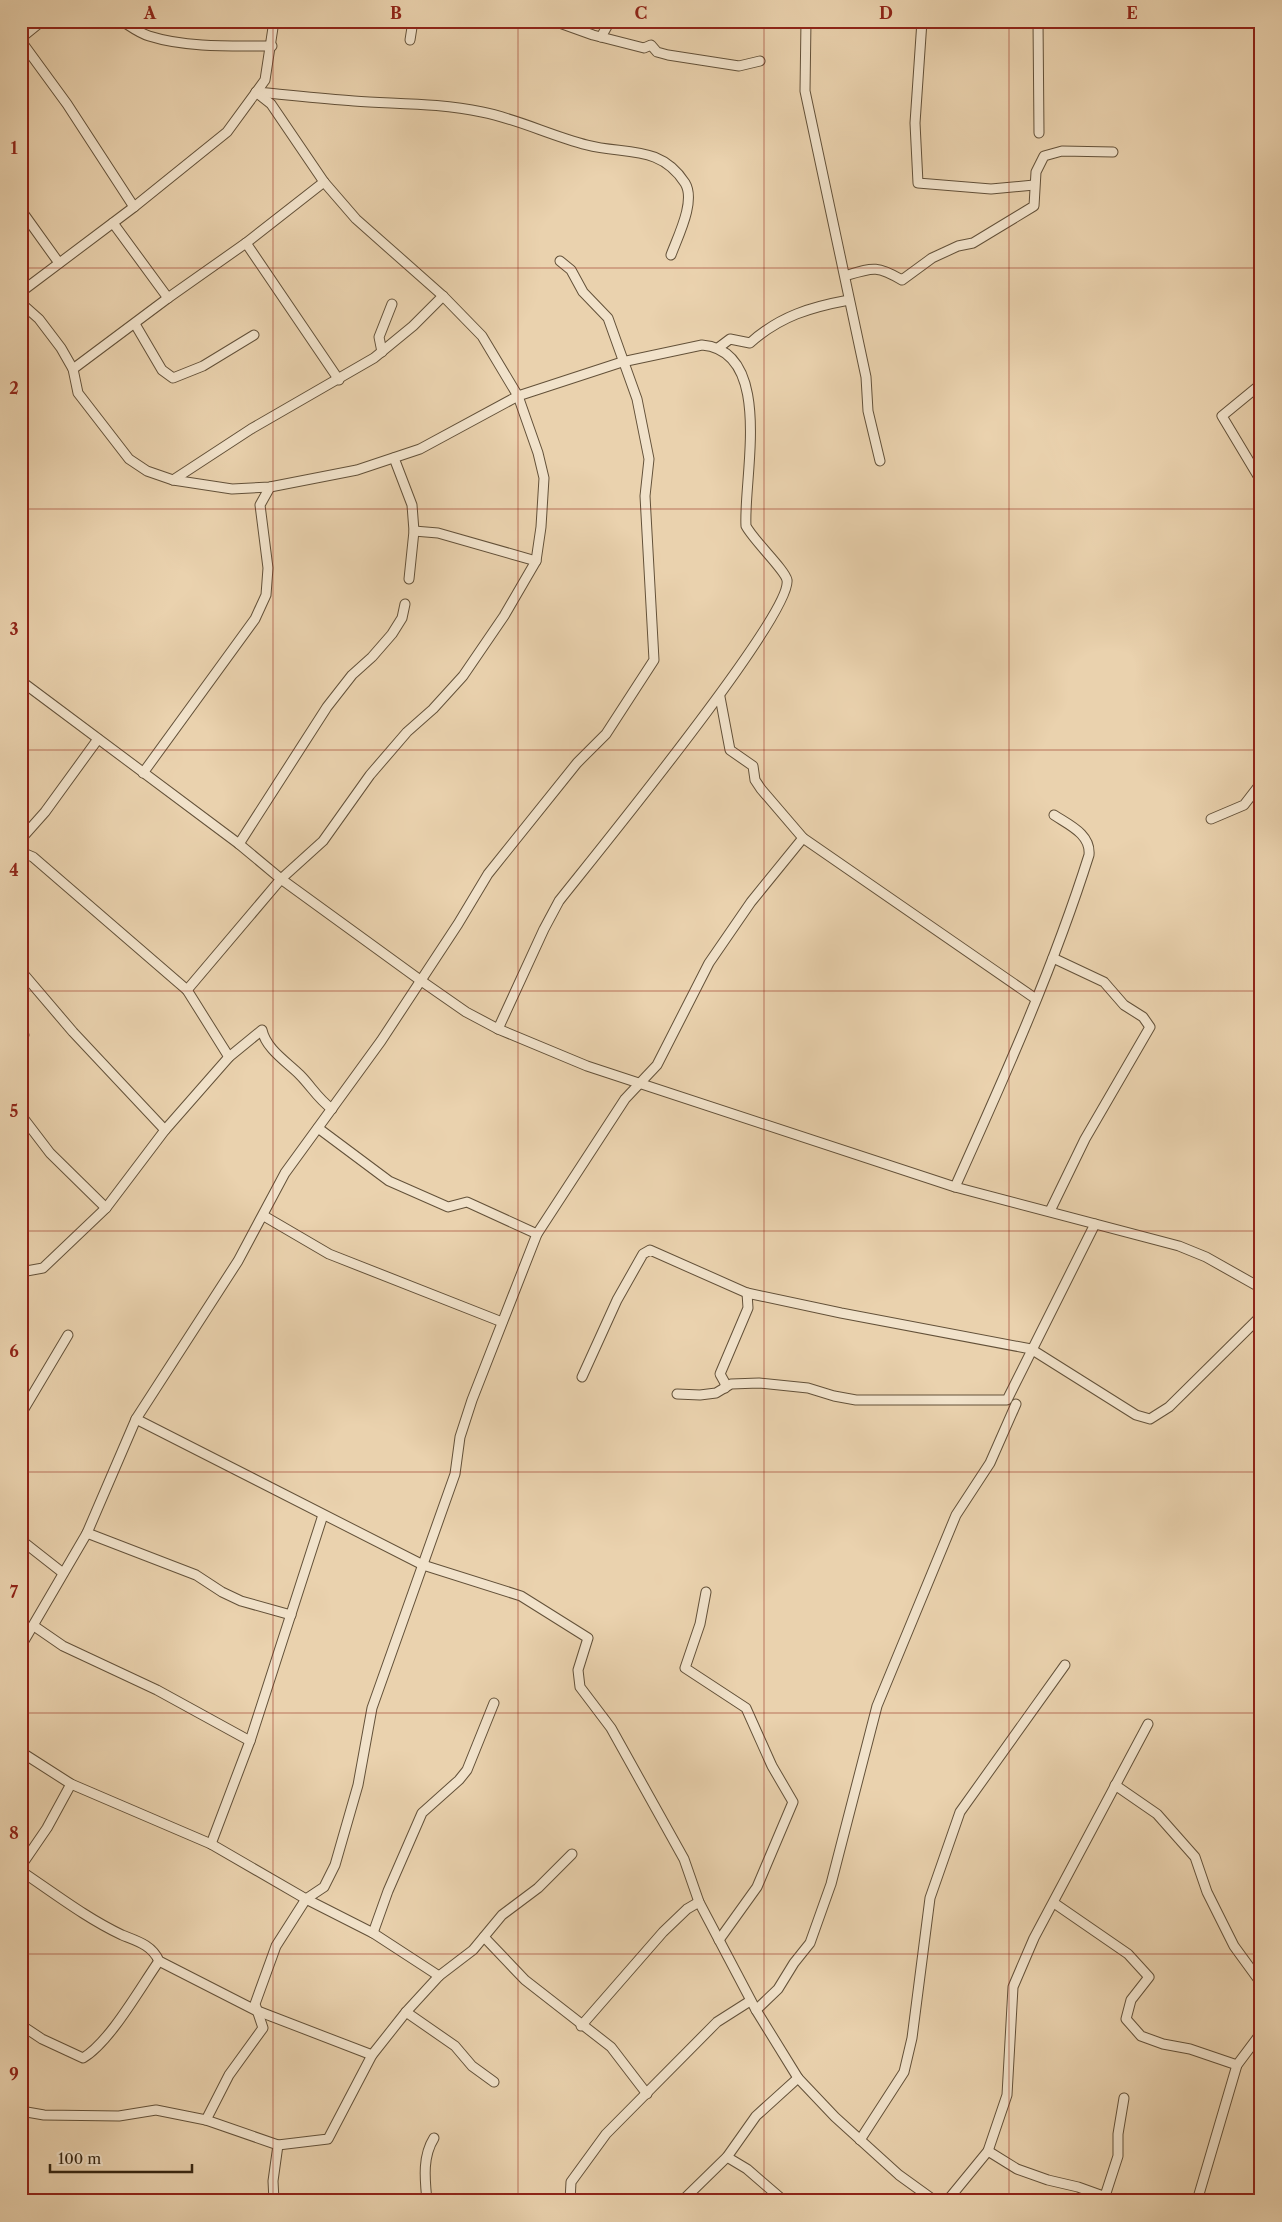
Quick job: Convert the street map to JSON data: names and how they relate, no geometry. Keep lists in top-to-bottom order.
{
  "scale_bar": "100 m",
  "grid": {
    "columns": [
      "A",
      "B",
      "C",
      "D",
      "E"
    ],
    "rows": [
      "1",
      "2",
      "3",
      "4",
      "5",
      "6",
      "7",
      "8",
      "9"
    ]
  }
}
